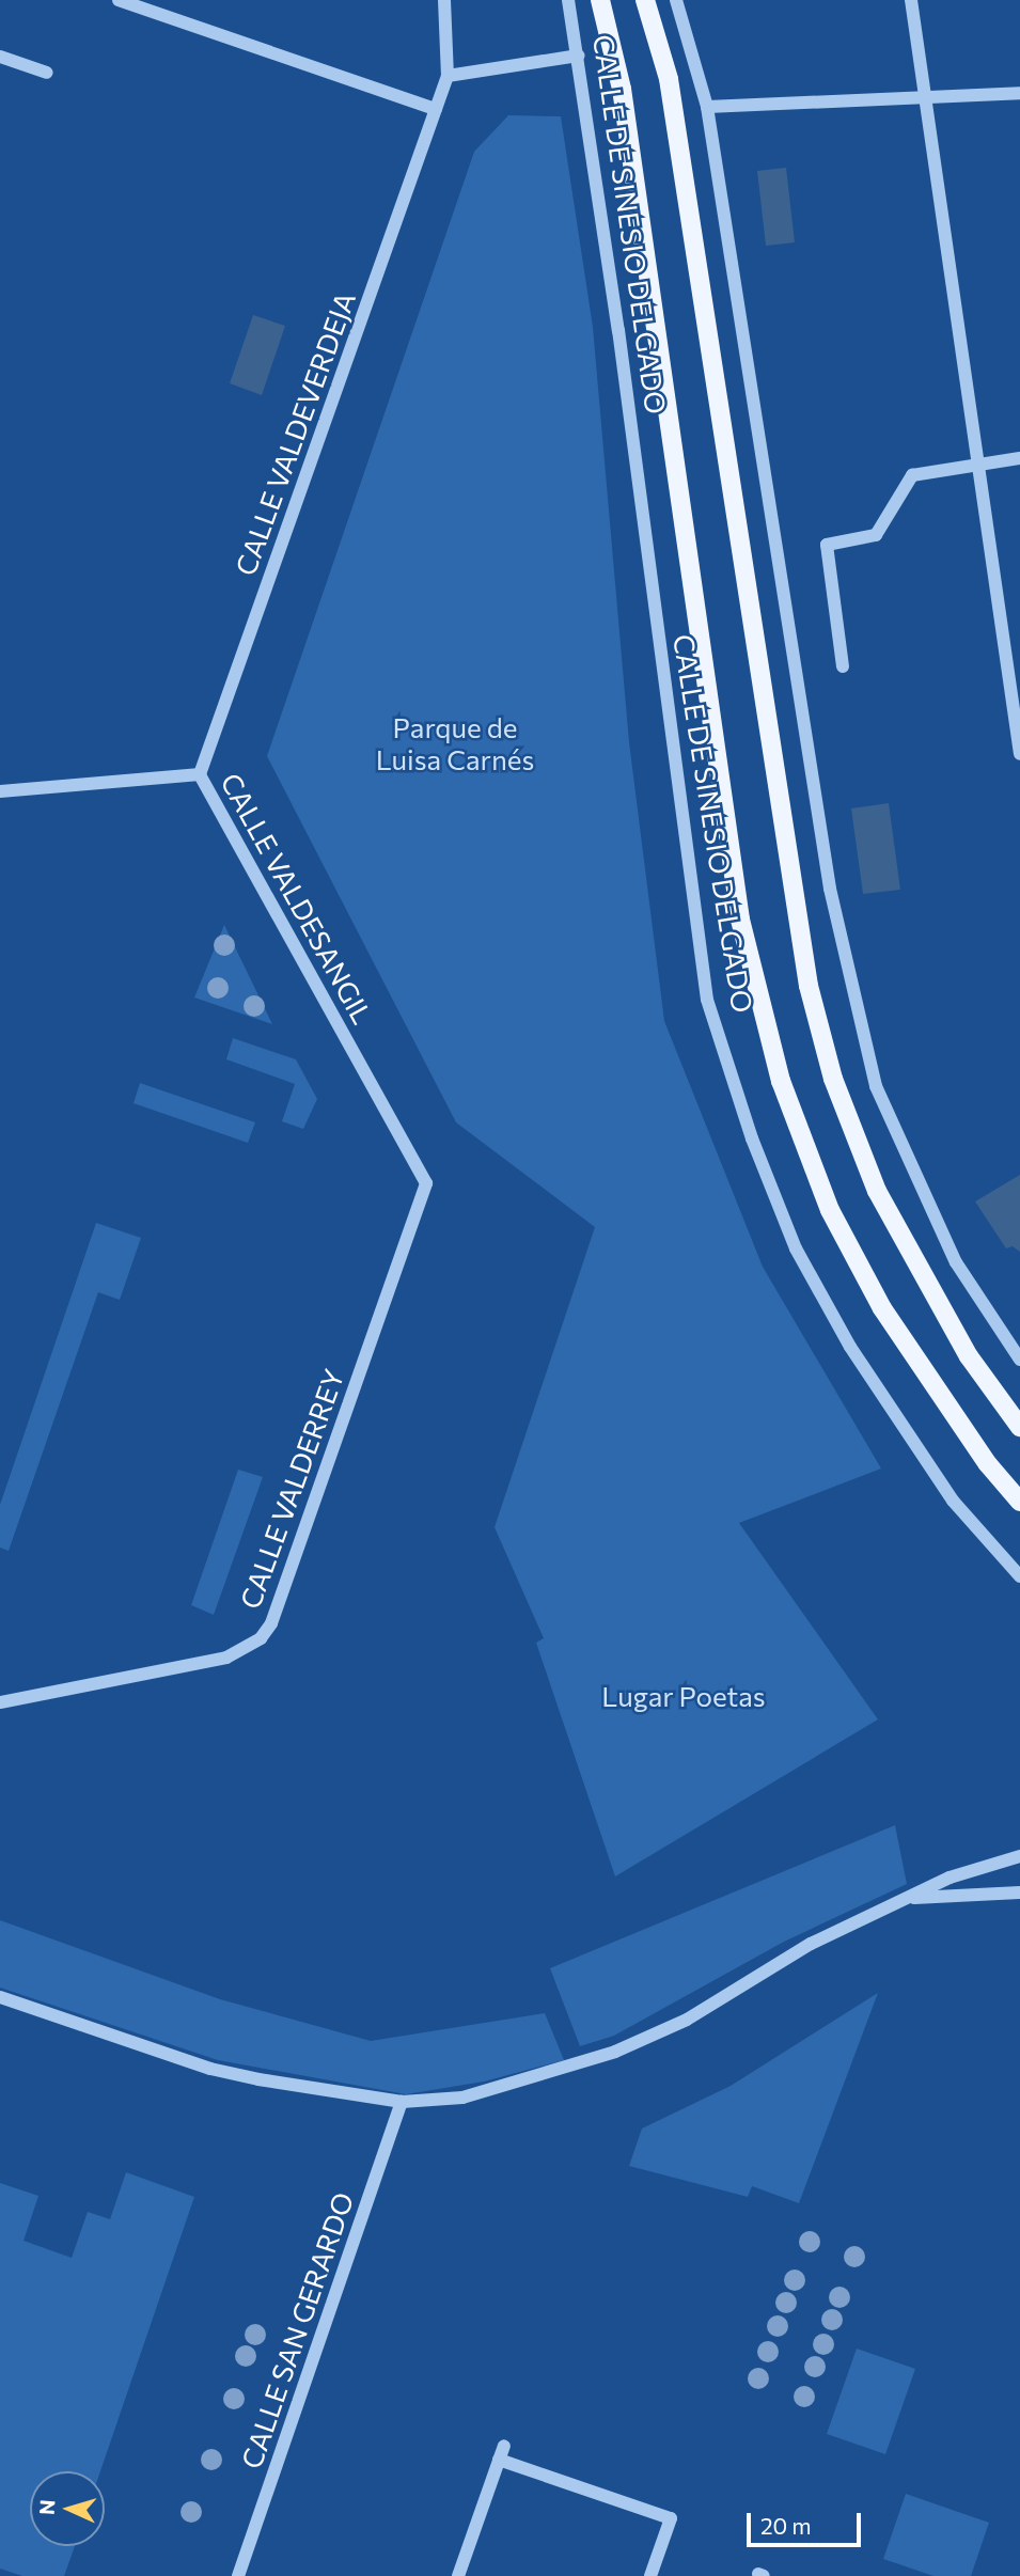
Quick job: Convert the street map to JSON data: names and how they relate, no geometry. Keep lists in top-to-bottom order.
{
  "streets": {
    "main road": ["CALLE DE SINESIO DELGADO"],
    "street": [
      "CALLE VALDEVERDEJA",
      "CALLE VALDESANGIL",
      "CALLE VALDERREY",
      "CALLE SAN GERARDO"
    ]
  },
  "crossings": [
    ["CALLE VALDEVERDEJA", "CALLE VALDESANGIL"],
    ["CALLE VALDESANGIL", "CALLE VALDERREY"]
  ],
  "parks": ["Parque de Luisa Carnés", "Lugar Poetas"],
  "scale_bar": "20 m",
  "north": "left"
}
